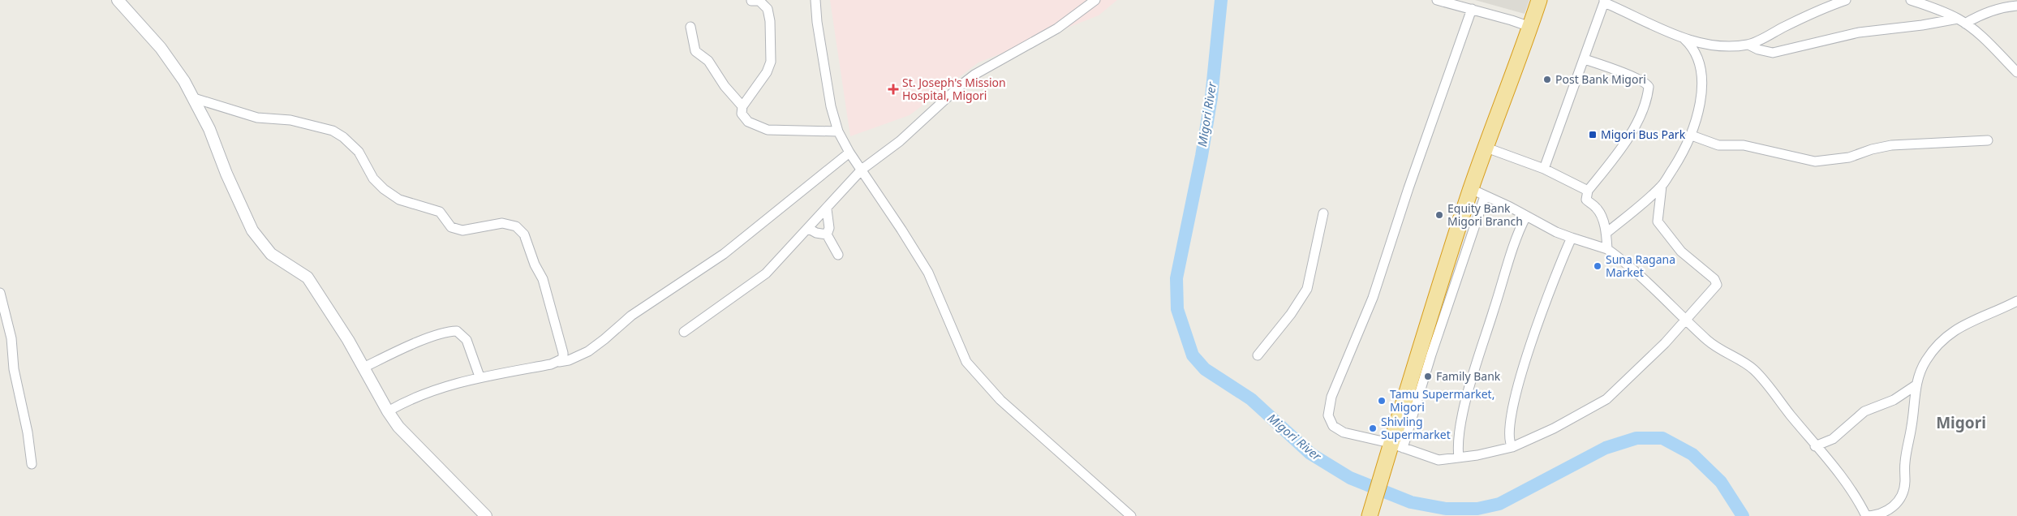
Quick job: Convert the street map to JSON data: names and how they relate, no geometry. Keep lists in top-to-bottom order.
{
  "districts": ["Migori"],
  "water": ["Migori River"],
  "places": {
    "other": [
      "Post Bank Migori",
      "Equity Bank Migori Branch",
      "Suna Ragana Market",
      "Family Bank",
      "Tamu Supermarket, Migori",
      "Shivling Supermarket"
    ],
    "health": ["St. Joseph's Mission Hospital, Migori"],
    "transit": ["Migori Bus Park"]
  }
}
